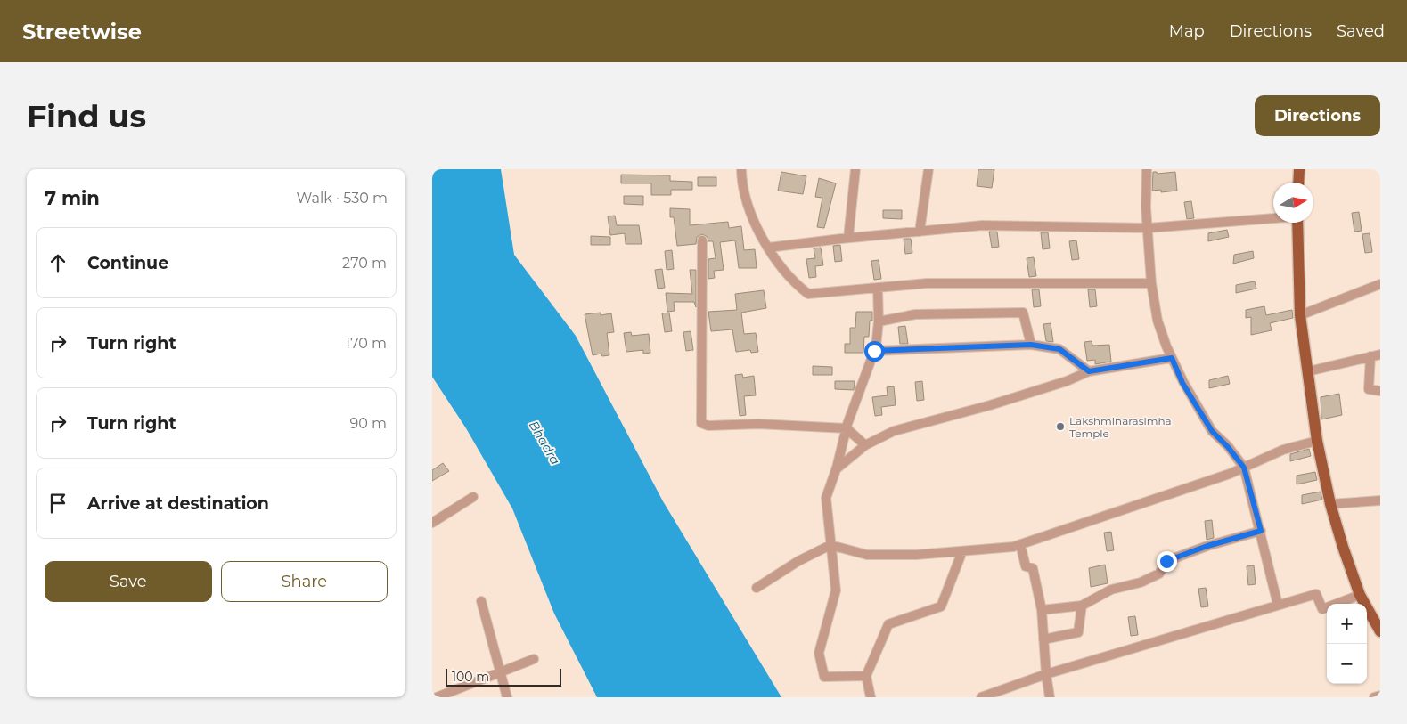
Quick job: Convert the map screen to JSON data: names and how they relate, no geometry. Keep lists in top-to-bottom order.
{
  "water": ["Bhadra"],
  "places": ["Lakshminarasimha Temple"],
  "scale_bar": "100 m",
  "north": "right",
  "page": {
    "header": "Streetwise",
    "nav": ["Map", "Directions", "Saved"],
    "buttons": [
      "Directions",
      ["Save", "Share"]
    ],
    "title": "Find us",
    "heading": ["7 min", "Walk · 530 m"],
    "list": [
      ["Continue", "270 m"],
      ["Turn right", "170 m"],
      ["Turn right", "90 m"],
      "Arrive at destination"
    ],
    "map_buttons": ["+", "−"],
    "scale": "100 m"
  }
}
